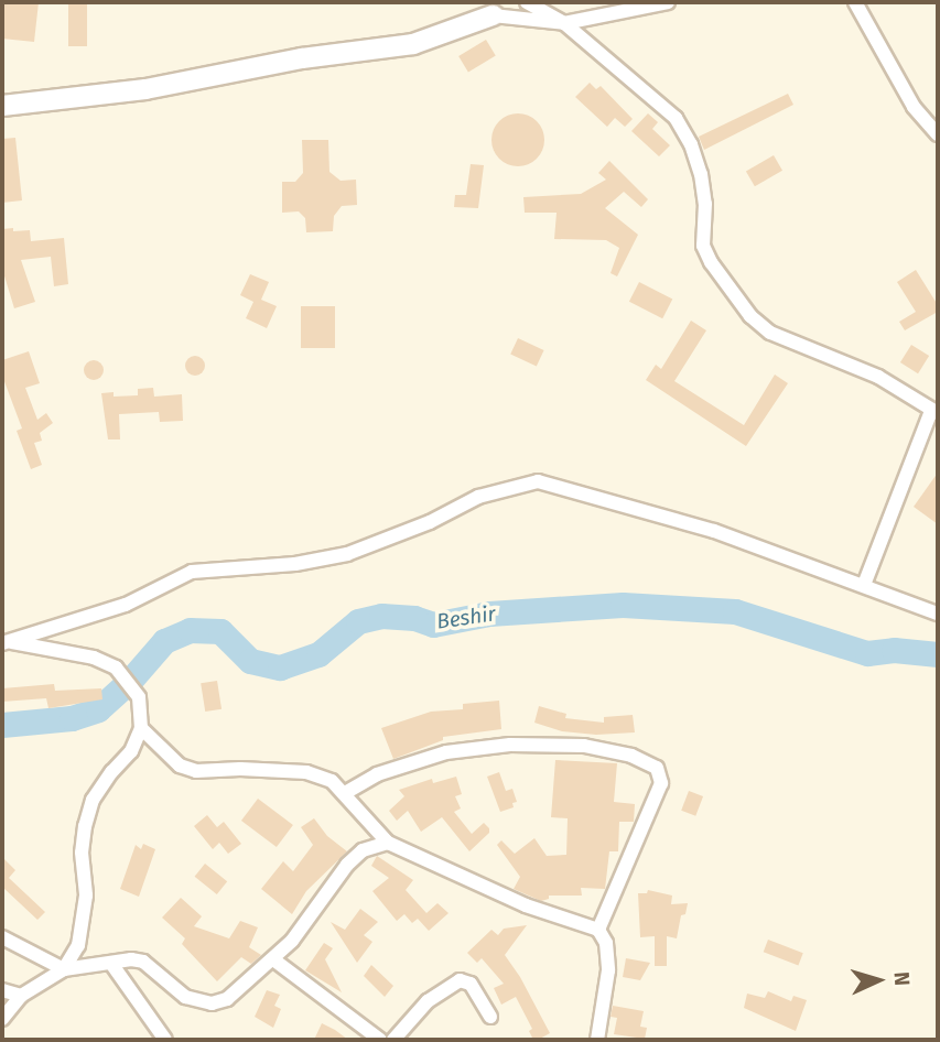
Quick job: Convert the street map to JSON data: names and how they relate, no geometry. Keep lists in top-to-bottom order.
{
  "water": ["Beshir"],
  "north": "right"
}
